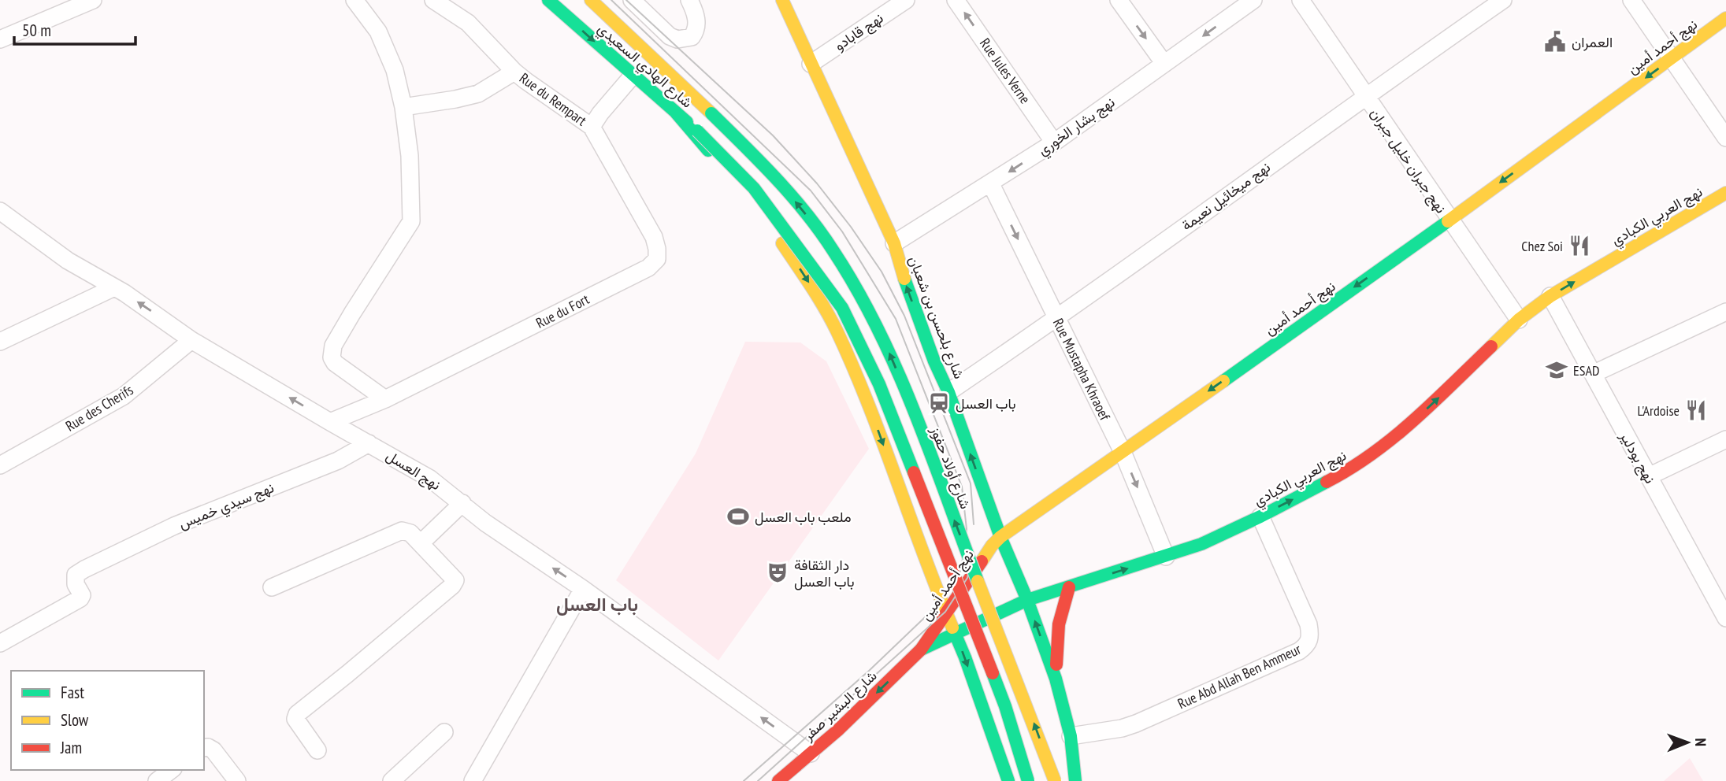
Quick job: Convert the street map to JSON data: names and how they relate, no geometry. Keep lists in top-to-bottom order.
{
  "streets": {
    "street": [
      "نهج قابادو",
      "نهج أحمد أمين",
      "شارع الهادي السعيدي",
      "Rue Jules Verne",
      "Rue du Rempart",
      "نهج بشار الخوري",
      "نهج جبران خليل جبران",
      "نهج ميخائيل نعيمة",
      "نهج العربي الكبادي",
      "Rue du Fort",
      "شارع بلحسن بن شعبان",
      "Rue Mustapha Khraoef",
      "Rue des Cherifs",
      "نهج بودلير",
      "شارع أولاد حفوز",
      "نهج العسل",
      "نهج سيدي خميس",
      "Rue Abd Allah Ben Ammeur",
      "شارع البشير صفر"
    ]
  },
  "crossings": [
    ["نهج قابادو", "شارع بلحسن بن شعبان"],
    ["نهج أحمد أمين", "نهج جبران خليل جبران"],
    ["نهج أحمد أمين", "نهج العربي الكبادي"],
    ["نهج أحمد أمين", "شارع بلحسن بن شعبان"],
    ["نهج أحمد أمين", "Rue Mustapha Khraoef"],
    ["نهج أحمد أمين", "شارع البشير صفر"],
    ["شارع الهادي السعيدي", "شارع أولاد حفوز"],
    ["Rue Jules Verne", "نهج بشار الخوري"],
    ["Rue du Rempart", "Rue du Fort"],
    ["نهج بشار الخوري", "شارع بلحسن بن شعبان"],
    ["نهج بشار الخوري", "Rue Mustapha Khraoef"],
    ["نهج جبران خليل جبران", "نهج ميخائيل نعيمة"],
    ["نهج جبران خليل جبران", "نهج العربي الكبادي"],
    ["نهج ميخائيل نعيمة", "شارع بلحسن بن شعبان"],
    ["نهج ميخائيل نعيمة", "Rue Mustapha Khraoef"],
    ["نهج العربي الكبادي", "شارع بلحسن بن شعبان"],
    ["نهج العربي الكبادي", "Rue Mustapha Khraoef"],
    ["نهج العربي الكبادي", "نهج بودلير"],
    ["نهج العربي الكبادي", "Rue Abd Allah Ben Ammeur"],
    ["نهج العربي الكبادي", "شارع البشير صفر"],
    ["Rue du Fort", "نهج العسل"],
    ["شارع بلحسن بن شعبان", "Rue Abd Allah Ben Ammeur"],
    ["Rue des Cherifs", "نهج العسل"],
    ["نهج العسل", "نهج سيدي خميس"],
    ["نهج العسل", "شارع البشير صفر"]
  ],
  "one_way": [
    "نهج أحمد أمين",
    "نهج بشار الخوري",
    "نهج العربي الكبادي",
    "Rue Mustapha Khraoef",
    "نهج العسل",
    "شارع البشير صفر"
  ],
  "districts": ["باب العسل"],
  "places": {
    "public building": ["العمران"],
    "restaurant": ["Chez Soi", "L'Ardoise"],
    "school or university": ["ESAD"],
    "station": ["باب العسل"],
    "sports": ["ملعب باب العسل"],
    "theatre": ["دار الثقافة باب العسل"]
  },
  "legend": ["Fast", "Slow", "Jam"],
  "scale_bar": "50 m",
  "north": "right"
}
